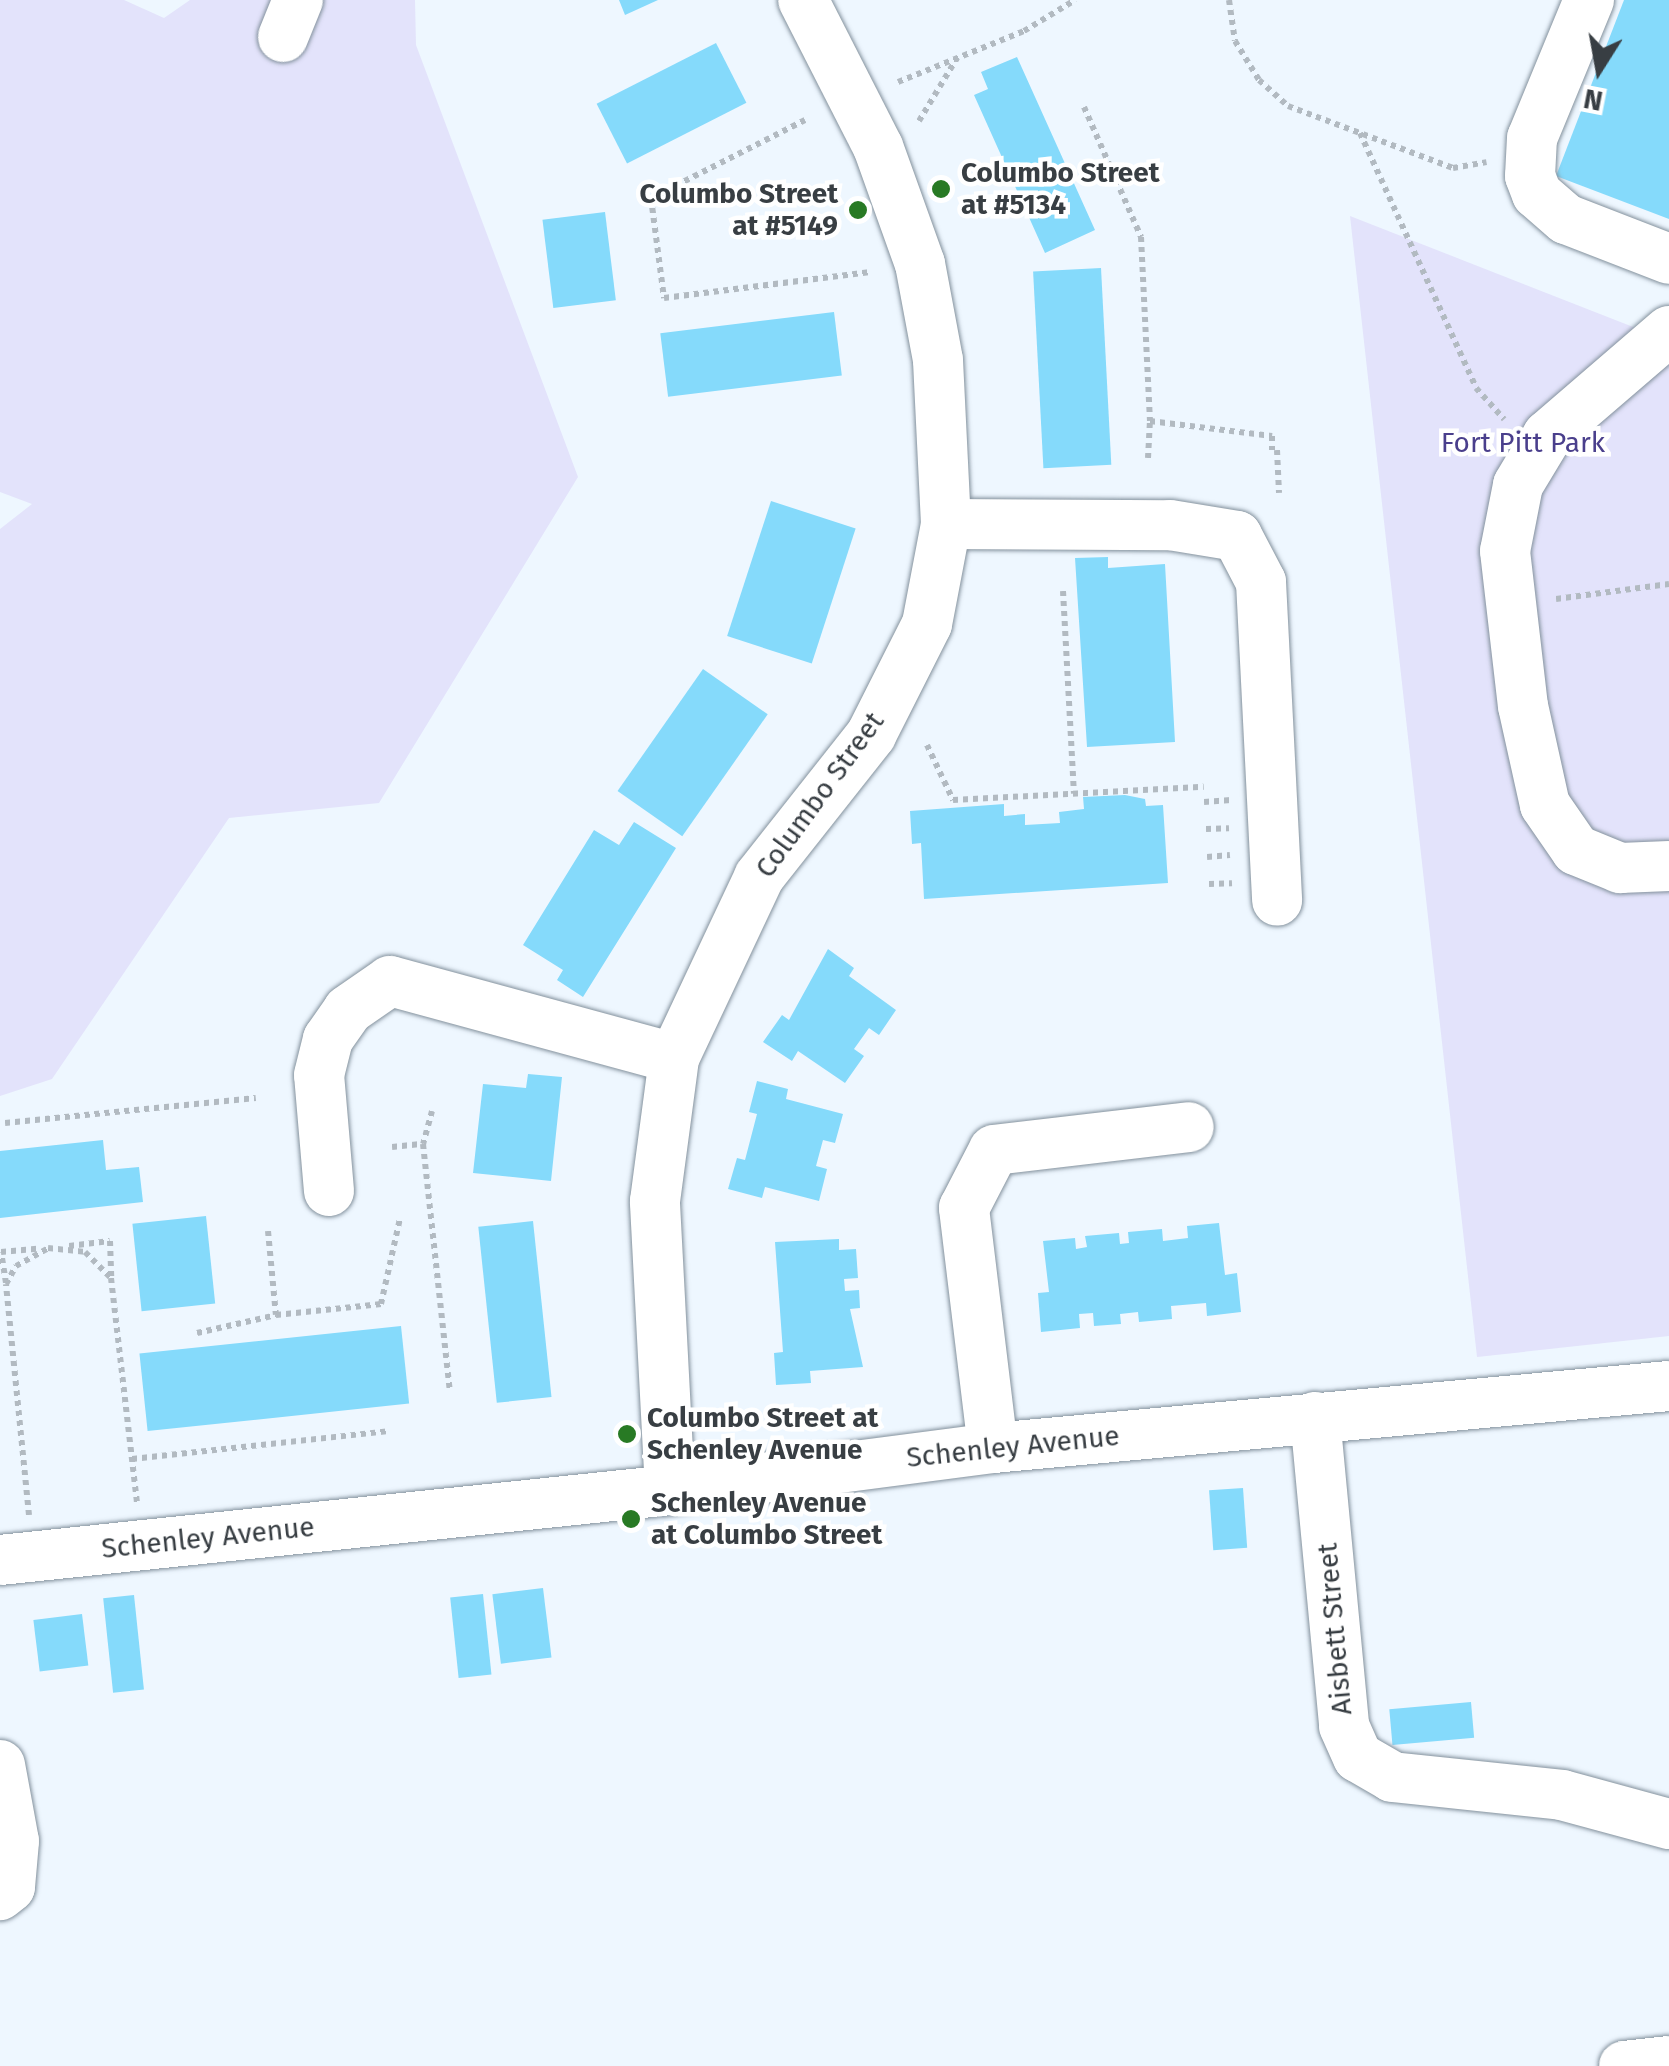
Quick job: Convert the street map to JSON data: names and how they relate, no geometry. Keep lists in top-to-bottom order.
{
  "streets": {
    "street": ["Columbo Street", "Schenley Avenue", "Aisbett Street"]
  },
  "crossings": [
    ["Columbo Street", "Schenley Avenue"],
    ["Schenley Avenue", "Aisbett Street"]
  ],
  "parks": ["Fort Pitt Park"],
  "places": [
    "Columbo Street at #5134",
    "Columbo Street at #5149",
    "Columbo Street at Schenley Avenue",
    "Schenley Avenue at Columbo Street"
  ],
  "north": "bottom"
}
